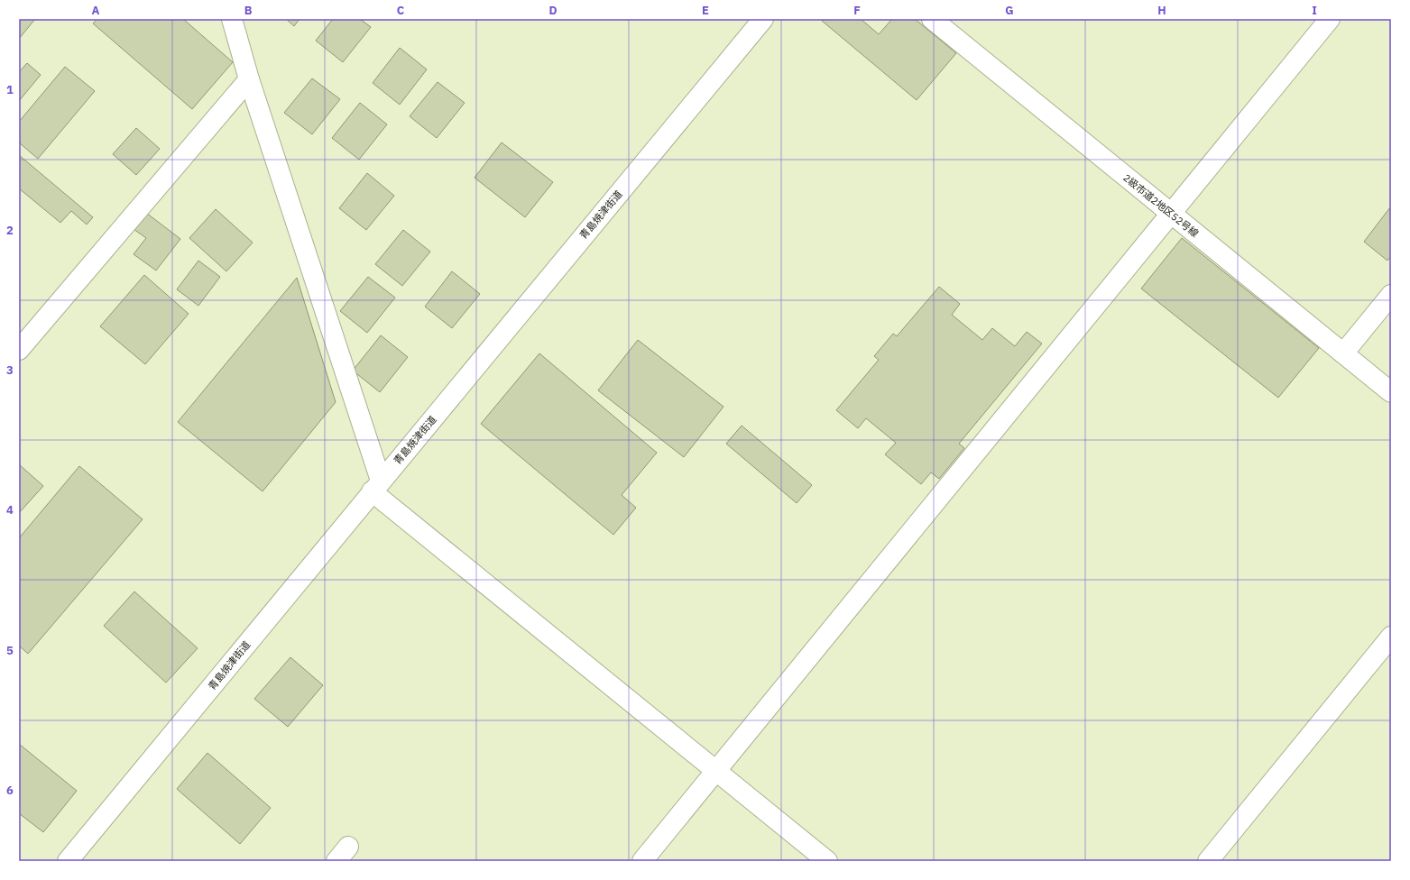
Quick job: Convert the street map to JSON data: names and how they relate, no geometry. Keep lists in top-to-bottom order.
{
  "streets": {
    "street": ["2級市道2地区52号線", "青島焼津街道"]
  },
  "grid": {
    "columns": [
      "A",
      "B",
      "C",
      "D",
      "E",
      "F",
      "G",
      "H",
      "I"
    ],
    "rows": [
      "1",
      "2",
      "3",
      "4",
      "5",
      "6"
    ]
  }
}
